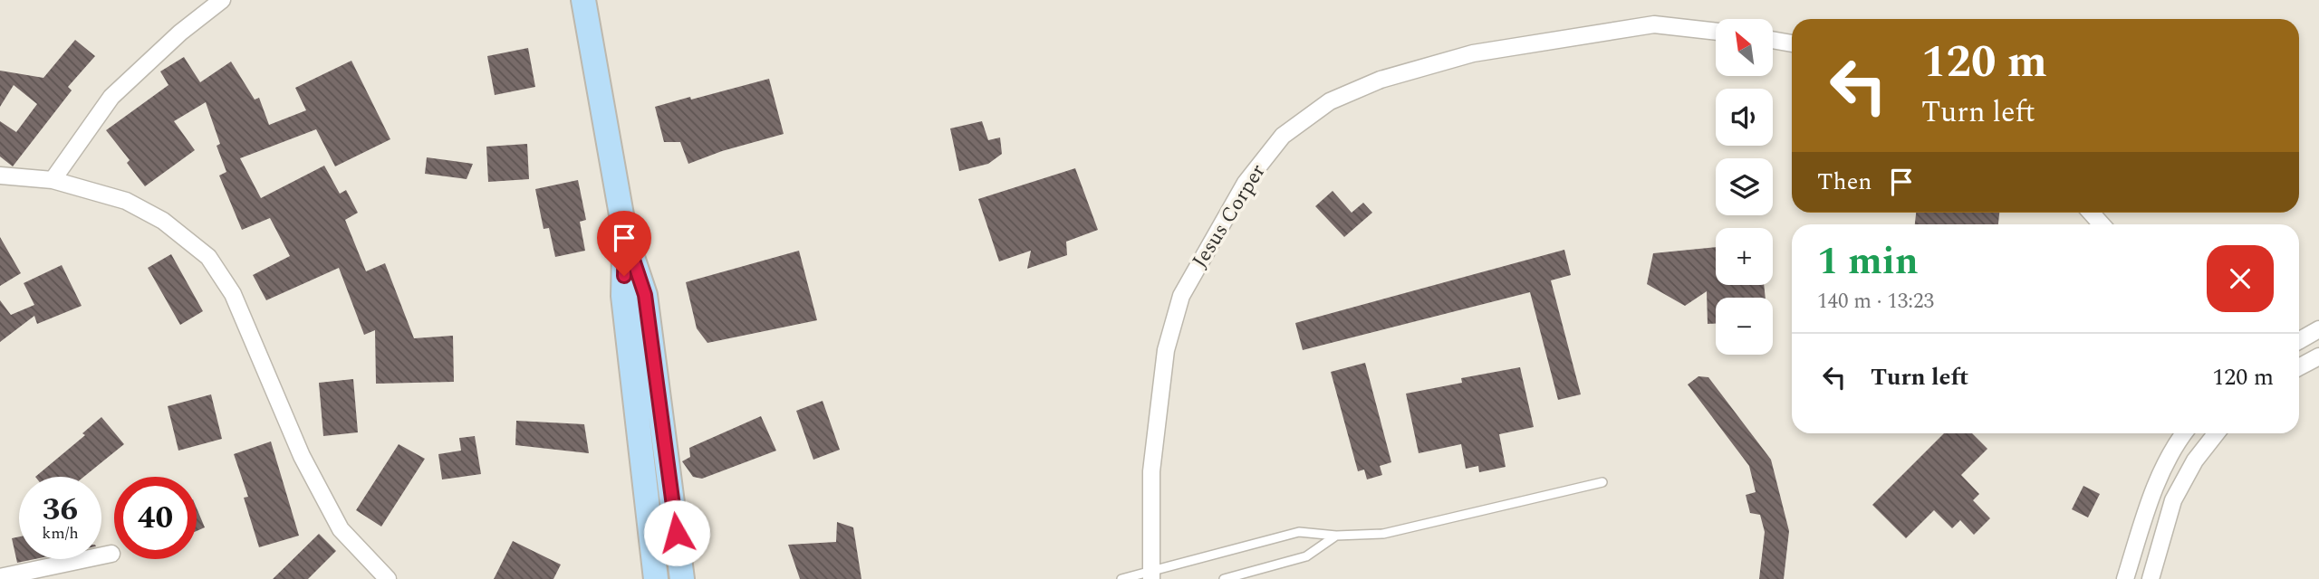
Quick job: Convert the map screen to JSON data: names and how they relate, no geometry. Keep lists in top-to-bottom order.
{
  "streets": {
    "street": ["Jesus Corper"]
  },
  "north": "top left",
  "page": {
    "map_buttons": ["+", "−"],
    "turn": ["120 m", "Turn left"],
    "then": "Then",
    "heading": ["1 min", "140 m · 13:23"],
    "list": [
      {
        "name": "Turn left",
        "value": "120 m"
      }
    ],
    "speed": "36 km/h",
    "limit": "40"
  }
}
